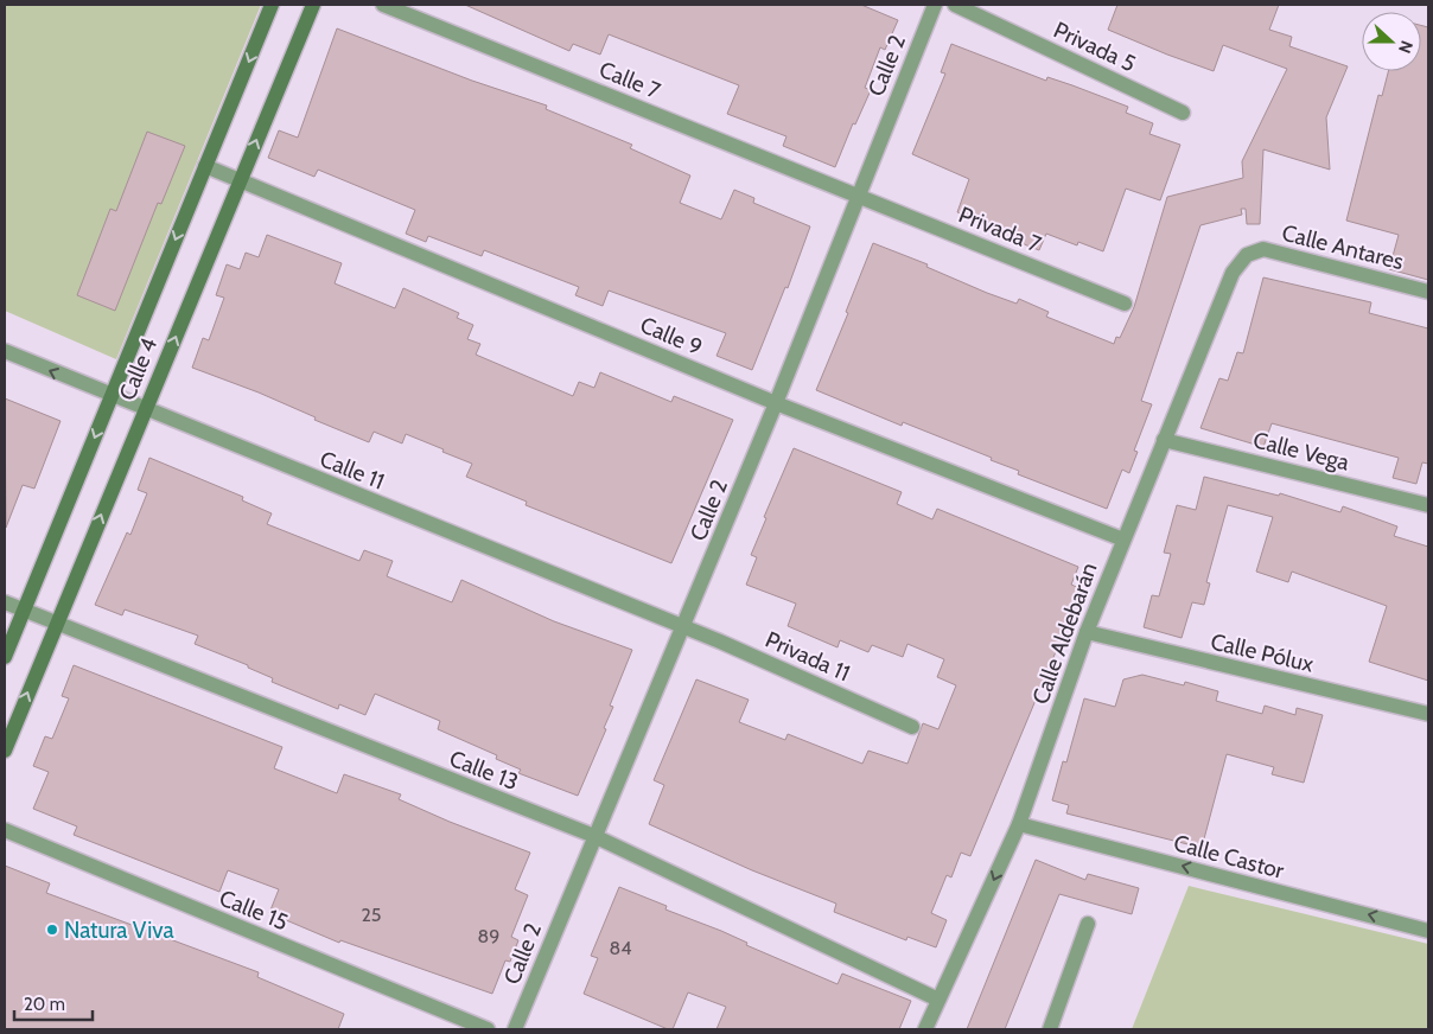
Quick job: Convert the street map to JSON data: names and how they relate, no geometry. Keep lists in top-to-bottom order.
{
  "streets": {
    "street": [
      "Privada 5",
      "Calle 2",
      "Calle 7",
      "Privada 7",
      "Calle Antares",
      "Calle 9",
      "Calle 4",
      "Calle Vega",
      "Calle 11",
      "Calle Aldebarán",
      "Calle Pólux",
      "Privada 11",
      "Calle 13",
      "Calle Castor",
      "Calle 15"
    ]
  },
  "crossings": [
    ["Calle 2", "Calle 7"],
    ["Calle 2", "Privada 7"],
    ["Calle 2", "Calle 9"],
    ["Calle 2", "Calle 11"],
    ["Calle 2", "Privada 11"],
    ["Calle 2", "Calle 13"],
    ["Calle 7", "Privada 7"],
    ["Calle Antares", "Calle Aldebarán"],
    ["Calle 9", "Calle 4"],
    ["Calle 9", "Calle Aldebarán"],
    ["Calle 4", "Calle 11"],
    ["Calle 4", "Calle 13"],
    ["Calle Vega", "Calle Aldebarán"],
    ["Calle 11", "Privada 11"],
    ["Calle Aldebarán", "Calle Pólux"],
    ["Calle Aldebarán", "Calle 13"],
    ["Calle Aldebarán", "Calle Castor"]
  ],
  "one_way": ["Calle Castor"],
  "places": ["Natura Viva"],
  "house_numbers": ["25", "89", "84"],
  "scale_bar": "20 m",
  "north": "right"
}
